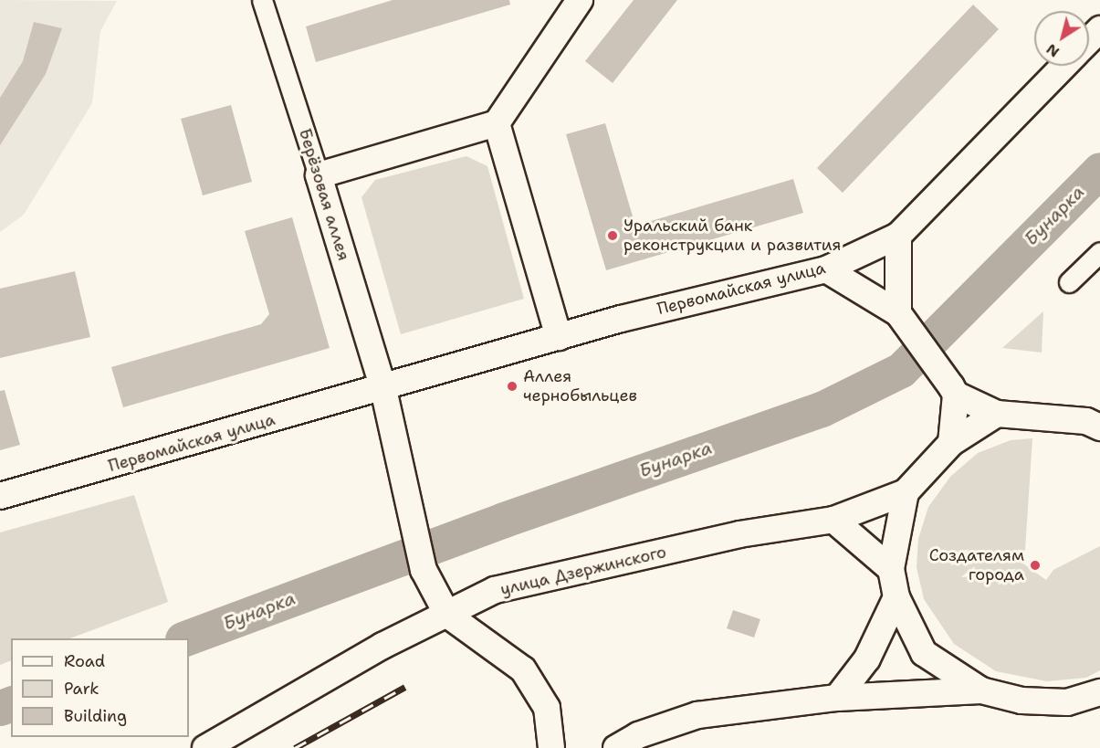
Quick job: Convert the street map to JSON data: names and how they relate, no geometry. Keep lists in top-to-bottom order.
{
  "streets": {
    "main road": ["Берёзовая аллея", "Первомайская улица", "улица Дзержинского"]
  },
  "crossings": [
    ["Берёзовая аллея", "Первомайская улица"],
    ["Берёзовая аллея", "улица Дзержинского"]
  ],
  "water": ["Бунарка"],
  "places": ["Уральский банк реконструкции и развития", "Аллея чернобыльцев", "Создателям города"],
  "legend": ["Road", "Park", "Building"],
  "north": "bottom left"
}
